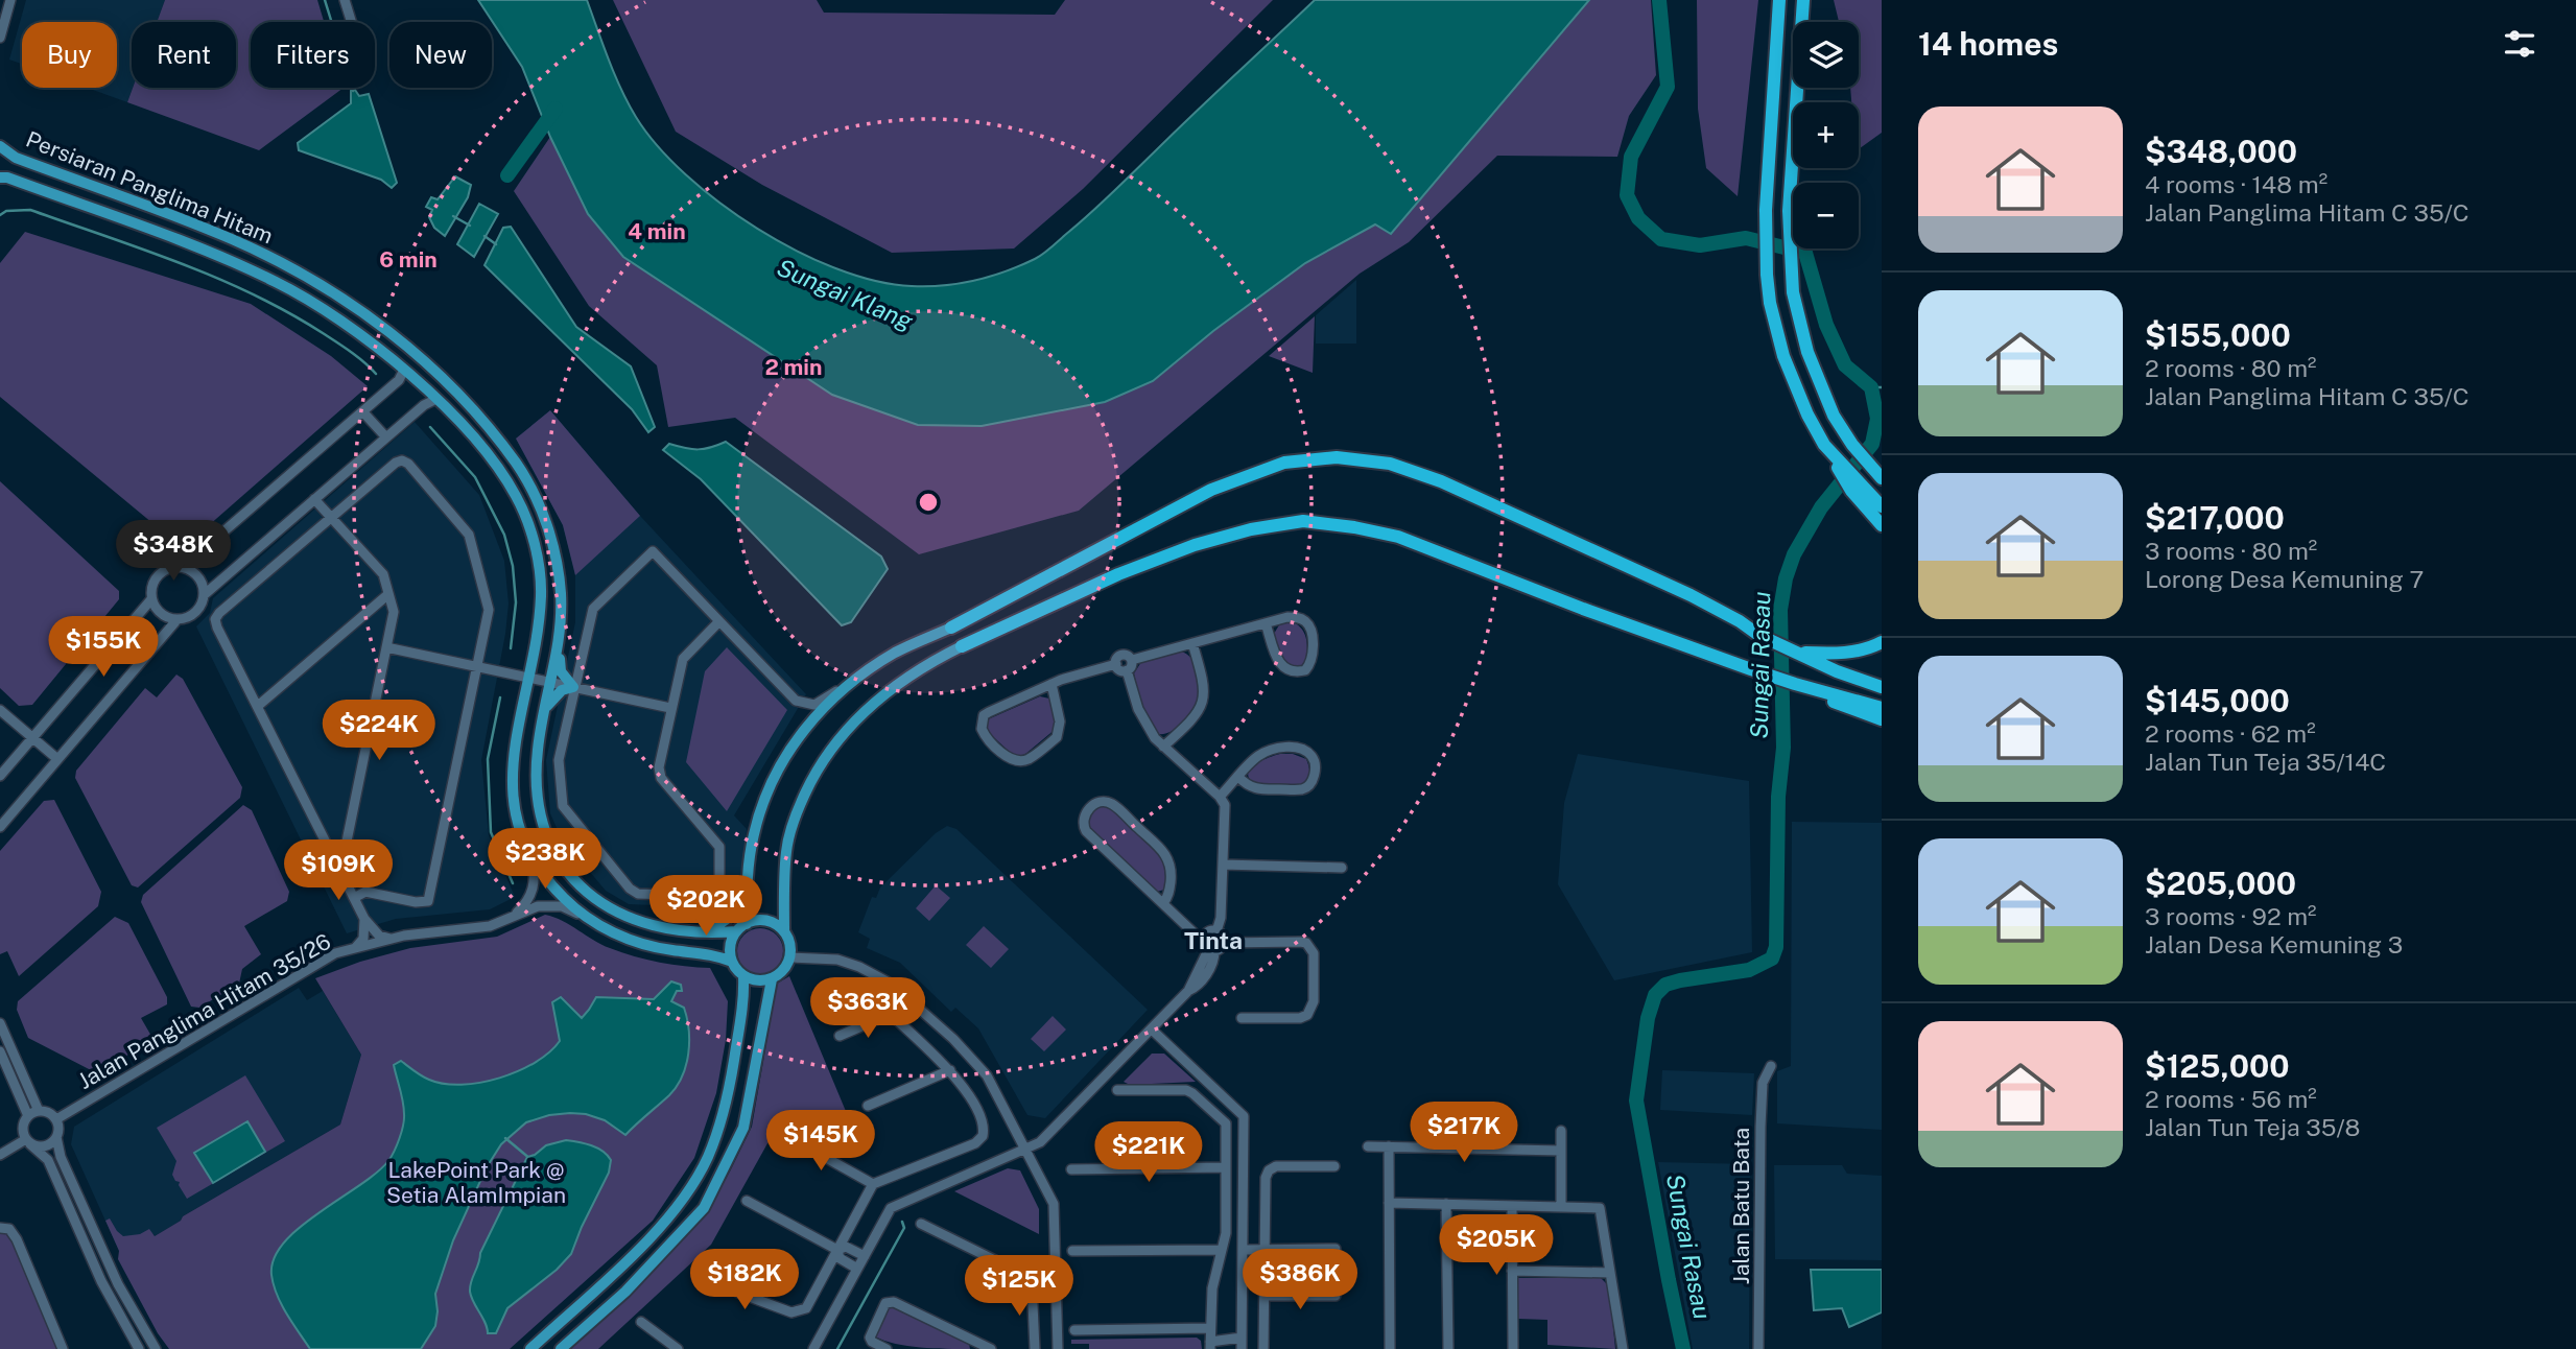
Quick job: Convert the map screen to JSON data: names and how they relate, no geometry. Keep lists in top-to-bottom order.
{
  "streets": {
    "main road": ["Persiaran Panglima Hitam"],
    "street": ["Jalan Panglima Hitam 35/26", "Jalan Batu Bata"]
  },
  "crossings": [
    ["Persiaran Panglima Hitam", "Jalan Panglima Hitam 35/26"]
  ],
  "districts": ["Tinta"],
  "water": ["Sungai Klang", "Sungai Rasau"],
  "parks": ["LakePoint Park @ Setia AlamImpian"],
  "page": {
    "heading": "14 homes",
    "map_buttons": ["+", "−"],
    "chip": [
      "Buy",
      "Rent",
      "Filters",
      "New"
    ],
    "list": [
      {
        "name": "$348,000",
        "note": "4 rooms · 148 m² · Jalan Panglima Hitam C 35/C"
      },
      {
        "name": "$155,000",
        "note": "2 rooms · 80 m² · Jalan Panglima Hitam C 35/C"
      },
      {
        "name": "$217,000",
        "note": "3 rooms · 80 m² · Lorong Desa Kemuning 7"
      },
      {
        "name": "$145,000",
        "note": "2 rooms · 62 m² · Jalan Tun Teja 35/14C"
      },
      {
        "name": "$205,000",
        "note": "3 rooms · 92 m² · Jalan Desa Kemuning 3"
      },
      {
        "name": "$125,000",
        "note": "2 rooms · 56 m² · Jalan Tun Teja 35/8"
      }
    ],
    "price": [
      "$348K",
      "$155K",
      "$224K",
      "$238K",
      "$109K",
      "$202K",
      "$363K",
      "$217K",
      "$145K",
      "$221K",
      "$205K",
      "$182K",
      "$386K",
      "$125K"
    ]
  },
  "rings": ["4 min", "6 min", "2 min"]
}
